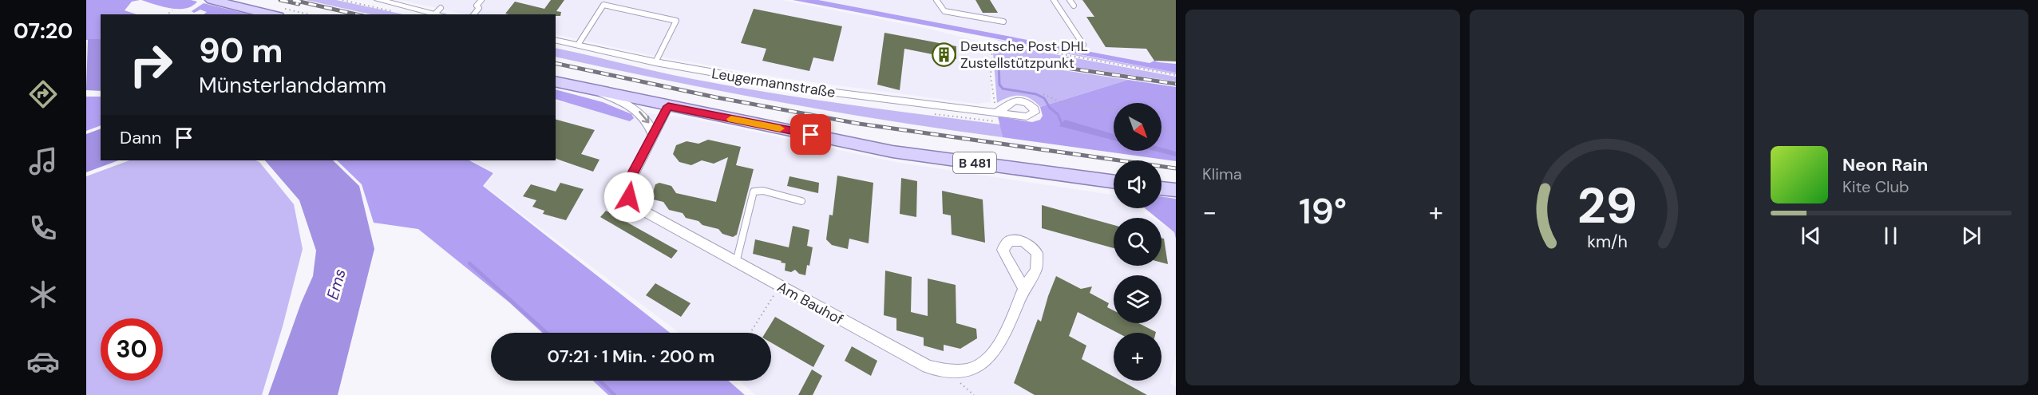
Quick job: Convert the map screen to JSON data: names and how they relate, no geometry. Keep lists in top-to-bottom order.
{
  "streets": {
    "main road": ["B 481"],
    "street": ["Leugermannstraße", "Am Bauhof"]
  },
  "crossings": [
    ["B 481", "Am Bauhof"]
  ],
  "water": ["Ems"],
  "places": {
    "building": ["Deutsche Post DHL Zustellstützpunkt"]
  },
  "north": "bottom right",
  "page": {
    "tabs": "07:20",
    "tile": "Klima",
    "turn": ["90 m", "Münsterlanddamm"],
    "map_buttons": "+",
    "then": "Dann",
    "song": ["Neon Rain", "Kite Club"],
    "heat": ["−", "19°", "+"],
    "limit": "30",
    "trip": "07:21 · 1 Min. · 200 m",
    "gauge": ["29", "km/h"]
  }
}
